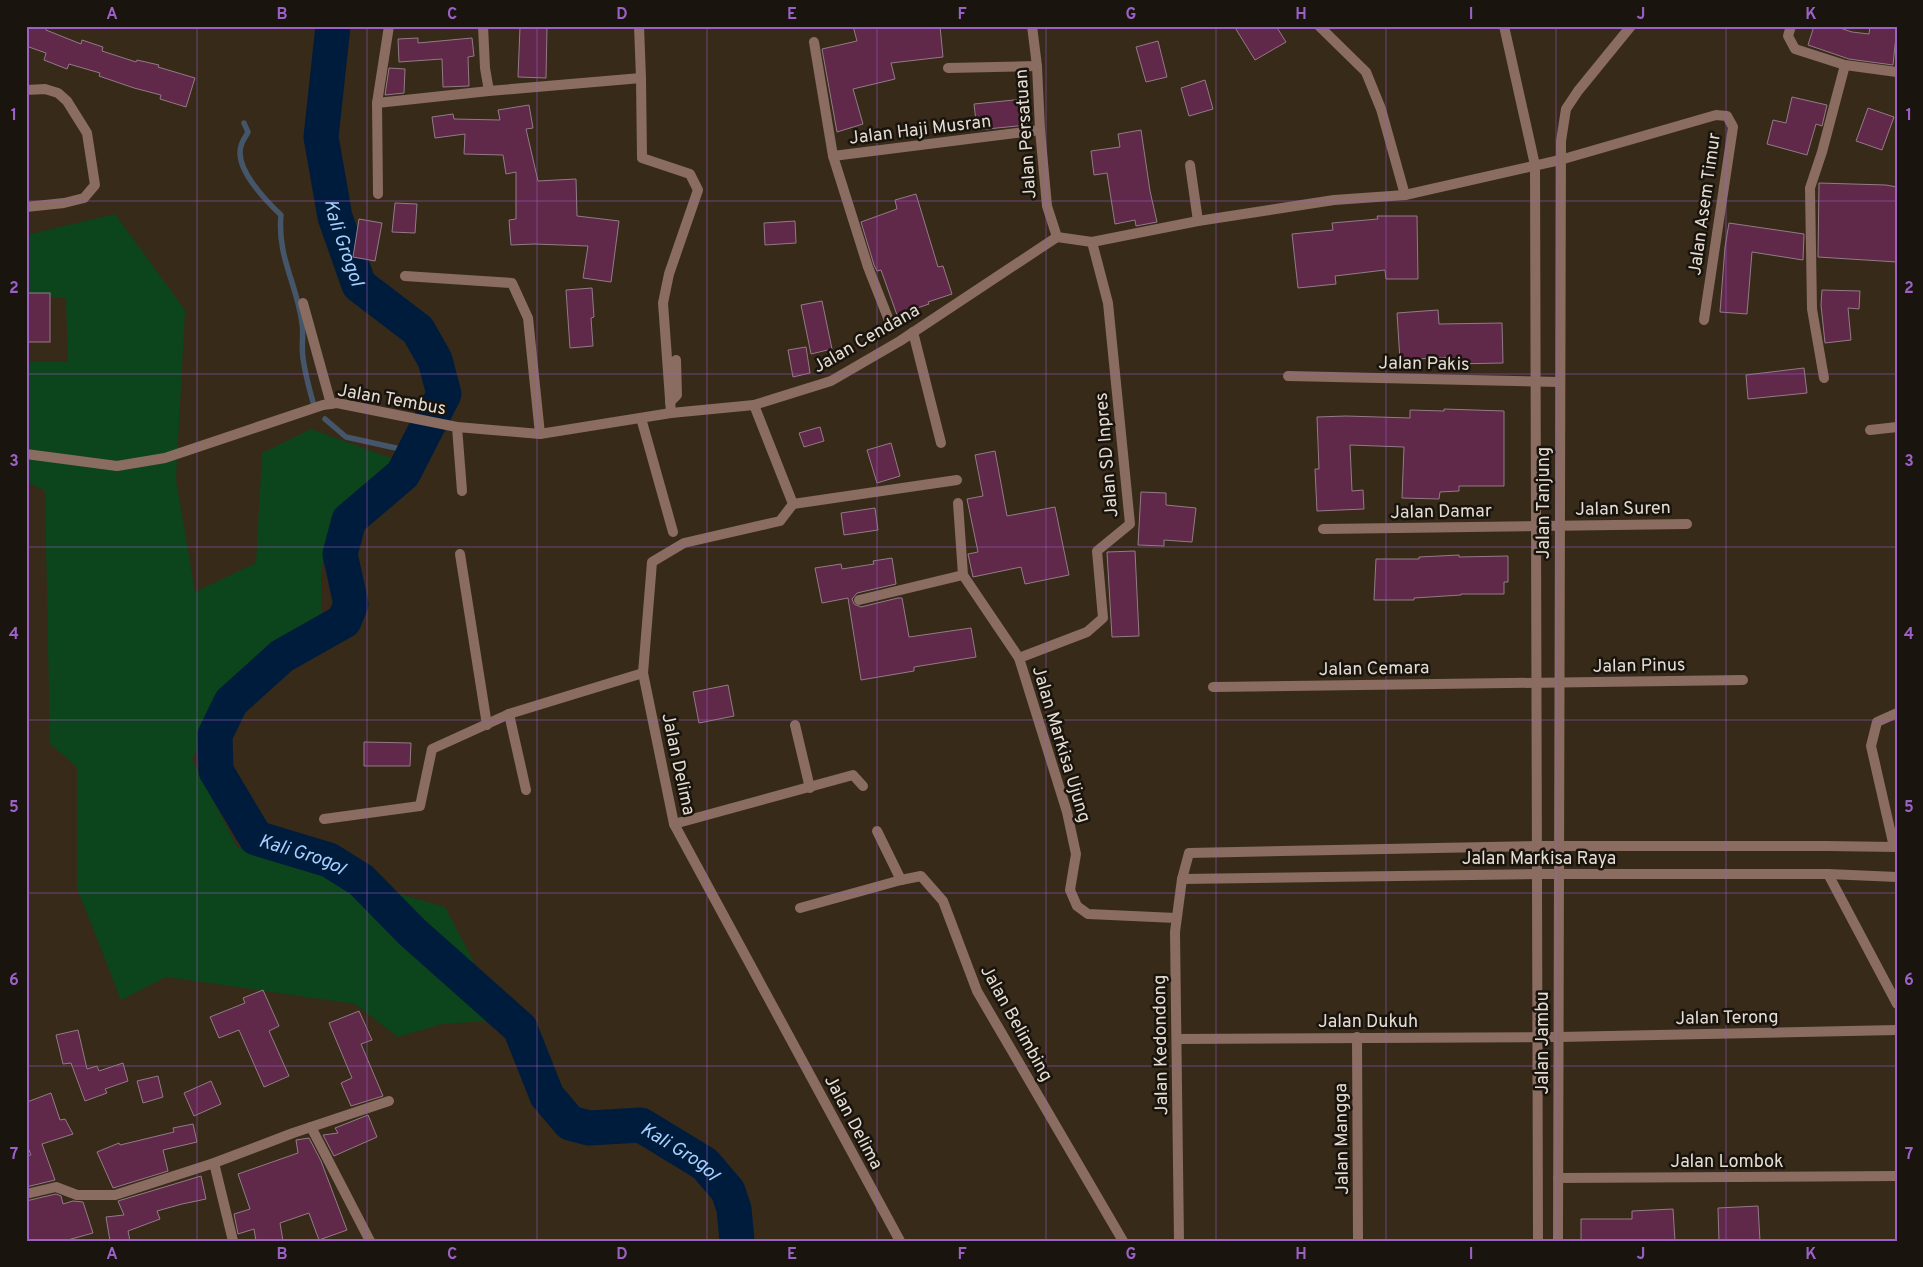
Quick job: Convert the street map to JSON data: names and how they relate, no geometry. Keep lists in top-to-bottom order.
{
  "streets": {
    "street": [
      "Jalan Haji Musran",
      "Jalan Persatuan",
      "Jalan Asem Timur",
      "Jalan Cendana",
      "Jalan Pakis",
      "Jalan Tembus",
      "Jalan SD Inpres",
      "Jalan Tanjung",
      "Jalan Suren",
      "Jalan Damar",
      "Jalan Pinus",
      "Jalan Cemara",
      "Jalan Markisa Ujung",
      "Jalan Delima",
      "Jalan Markisa Raya",
      "Jalan Terong",
      "Jalan Dukuh",
      "Jalan Belimbing",
      "Jalan Jambu",
      "Jalan Kedondong",
      "Jalan Mangga",
      "Jalan Lombok"
    ]
  },
  "crossings": [
    ["Jalan Haji Musran", "Jalan Persatuan"],
    ["Jalan Persatuan", "Jalan Cendana"],
    ["Jalan Asem Timur", "Jalan Tanjung"],
    ["Jalan Cendana", "Jalan Tembus"],
    ["Jalan Pakis", "Jalan Tanjung"],
    ["Jalan SD Inpres", "Jalan Markisa Ujung"],
    ["Jalan Tanjung", "Jalan Suren"],
    ["Jalan Tanjung", "Jalan Damar"],
    ["Jalan Tanjung", "Jalan Pinus"],
    ["Jalan Tanjung", "Jalan Cemara"],
    ["Jalan Tanjung", "Jalan Markisa Raya"],
    ["Jalan Tanjung", "Jalan Jambu"],
    ["Jalan Suren", "Jalan Damar"],
    ["Jalan Pinus", "Jalan Cemara"],
    ["Jalan Markisa Ujung", "Jalan Kedondong"],
    ["Jalan Markisa Raya", "Jalan Jambu"],
    ["Jalan Markisa Raya", "Jalan Kedondong"],
    ["Jalan Terong", "Jalan Dukuh"],
    ["Jalan Terong", "Jalan Jambu"],
    ["Jalan Dukuh", "Jalan Jambu"],
    ["Jalan Dukuh", "Jalan Kedondong"],
    ["Jalan Dukuh", "Jalan Mangga"],
    ["Jalan Jambu", "Jalan Lombok"]
  ],
  "water": ["Kali Grogol"],
  "grid": {
    "columns": [
      "A",
      "B",
      "C",
      "D",
      "E",
      "F",
      "G",
      "H",
      "I",
      "J",
      "K"
    ],
    "rows": [
      "1",
      "2",
      "3",
      "4",
      "5",
      "6",
      "7"
    ]
  }
}
